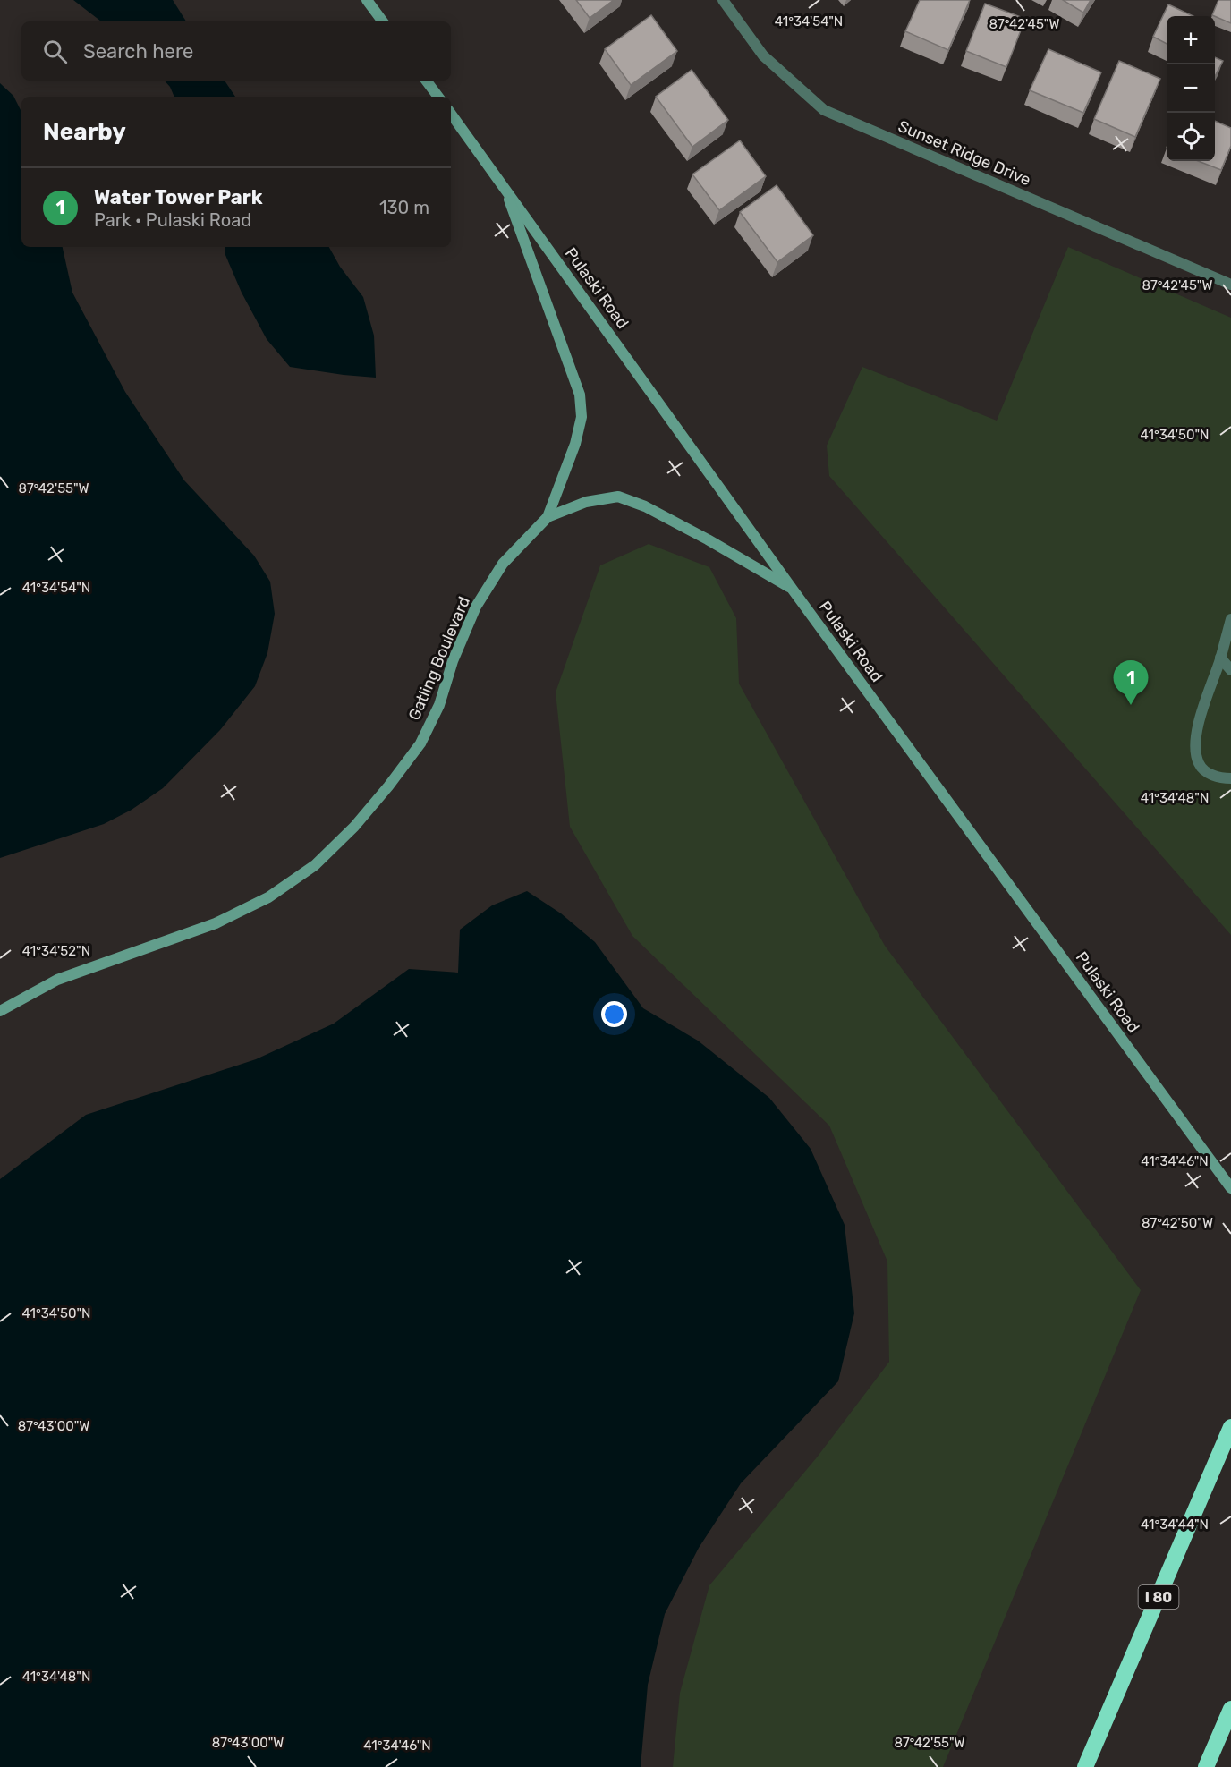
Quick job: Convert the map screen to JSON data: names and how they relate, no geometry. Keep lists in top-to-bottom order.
{
  "streets": {
    "highway": ["I 80"],
    "main road": ["Pulaski Road", "Gatling Boulevard"],
    "street": ["Sunset Ridge Drive"]
  },
  "crossings": [
    ["Pulaski Road", "Gatling Boulevard"]
  ],
  "page": {
    "map_buttons": ["+", "−"],
    "search": "Search here",
    "heading": "Nearby",
    "list": [
      {
        "mark": "1",
        "name": "Water Tower Park",
        "note": "Park · Pulaski Road",
        "value": "130 m"
      }
    ],
    "pins": "1"
  },
  "coordinates": [
    "41°34'54\"N",
    "87°42'45\"W",
    "41°34'50\"N",
    "87°42'55\"W",
    "41°34'48\"N",
    "41°34'52\"N",
    "41°34'46\"N",
    "87°42'50\"W",
    "87°43'00\"W",
    "41°34'44\"N"
  ]
}
